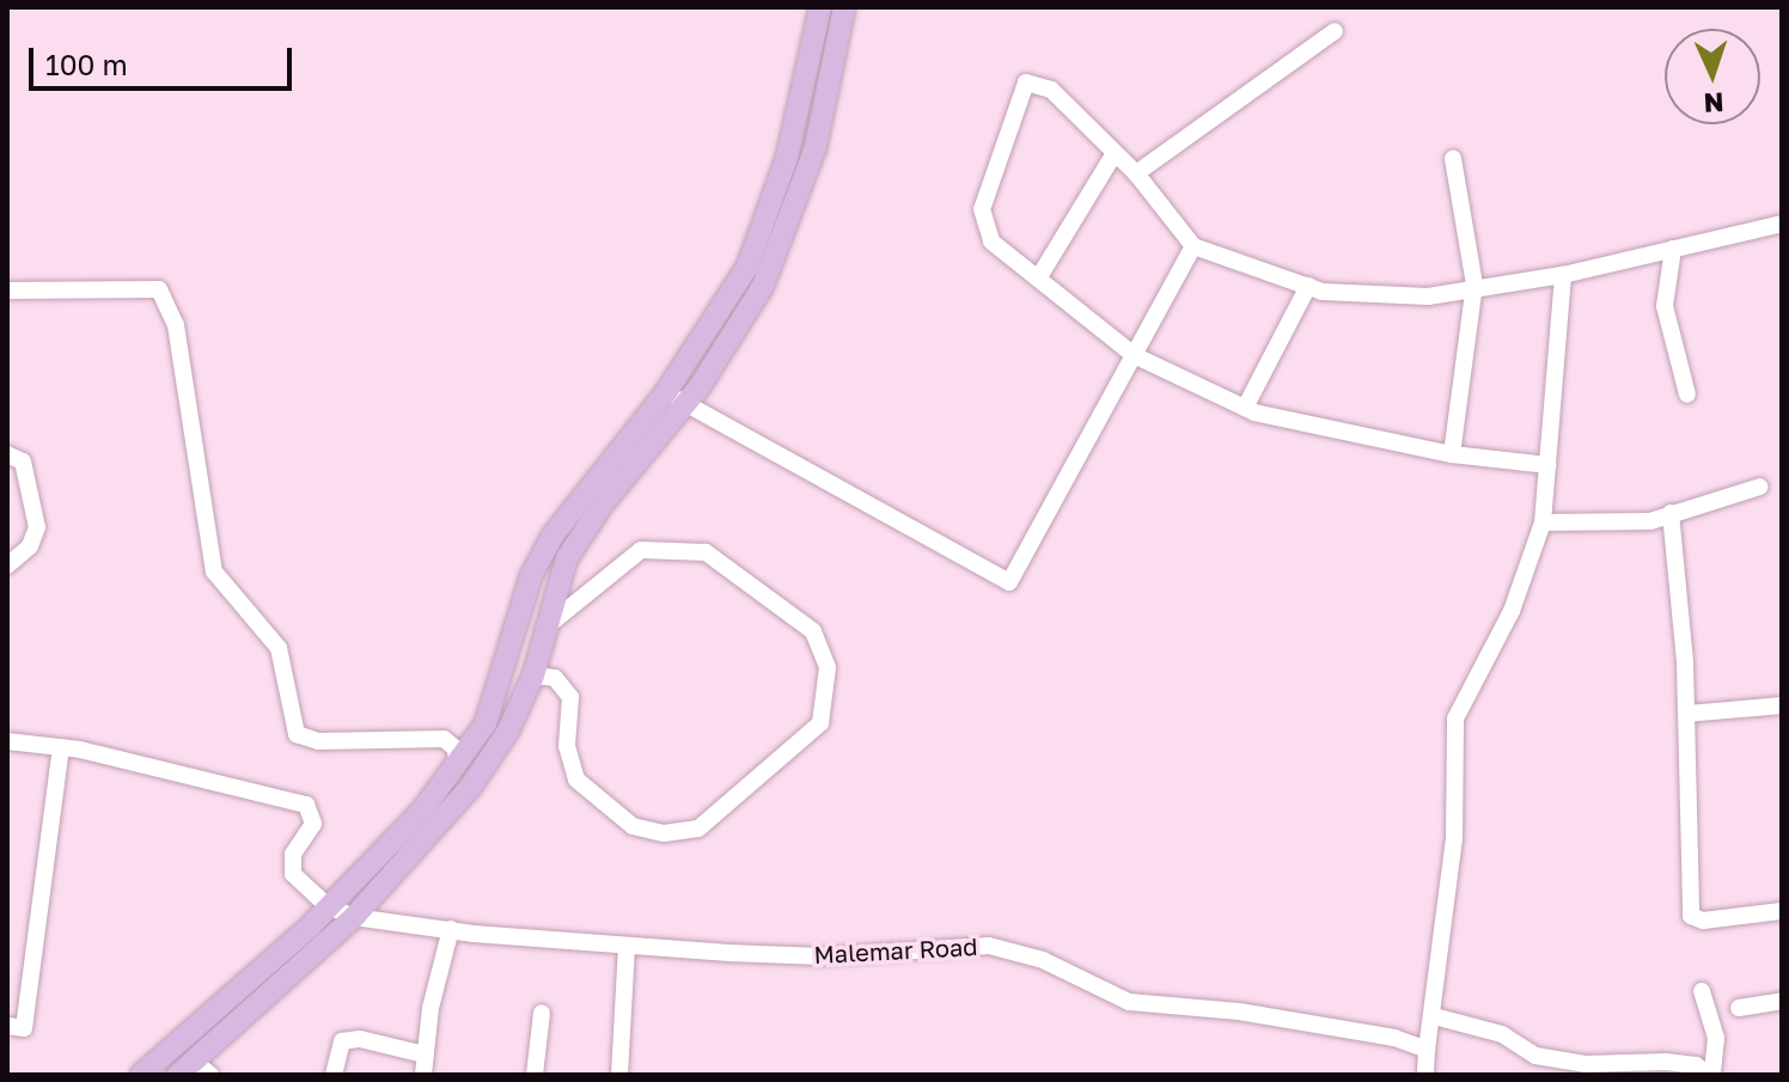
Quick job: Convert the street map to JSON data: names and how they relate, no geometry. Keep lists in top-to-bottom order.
{
  "streets": {
    "street": ["Malemar Road"]
  },
  "scale_bar": "100 m",
  "north": "bottom"
}
